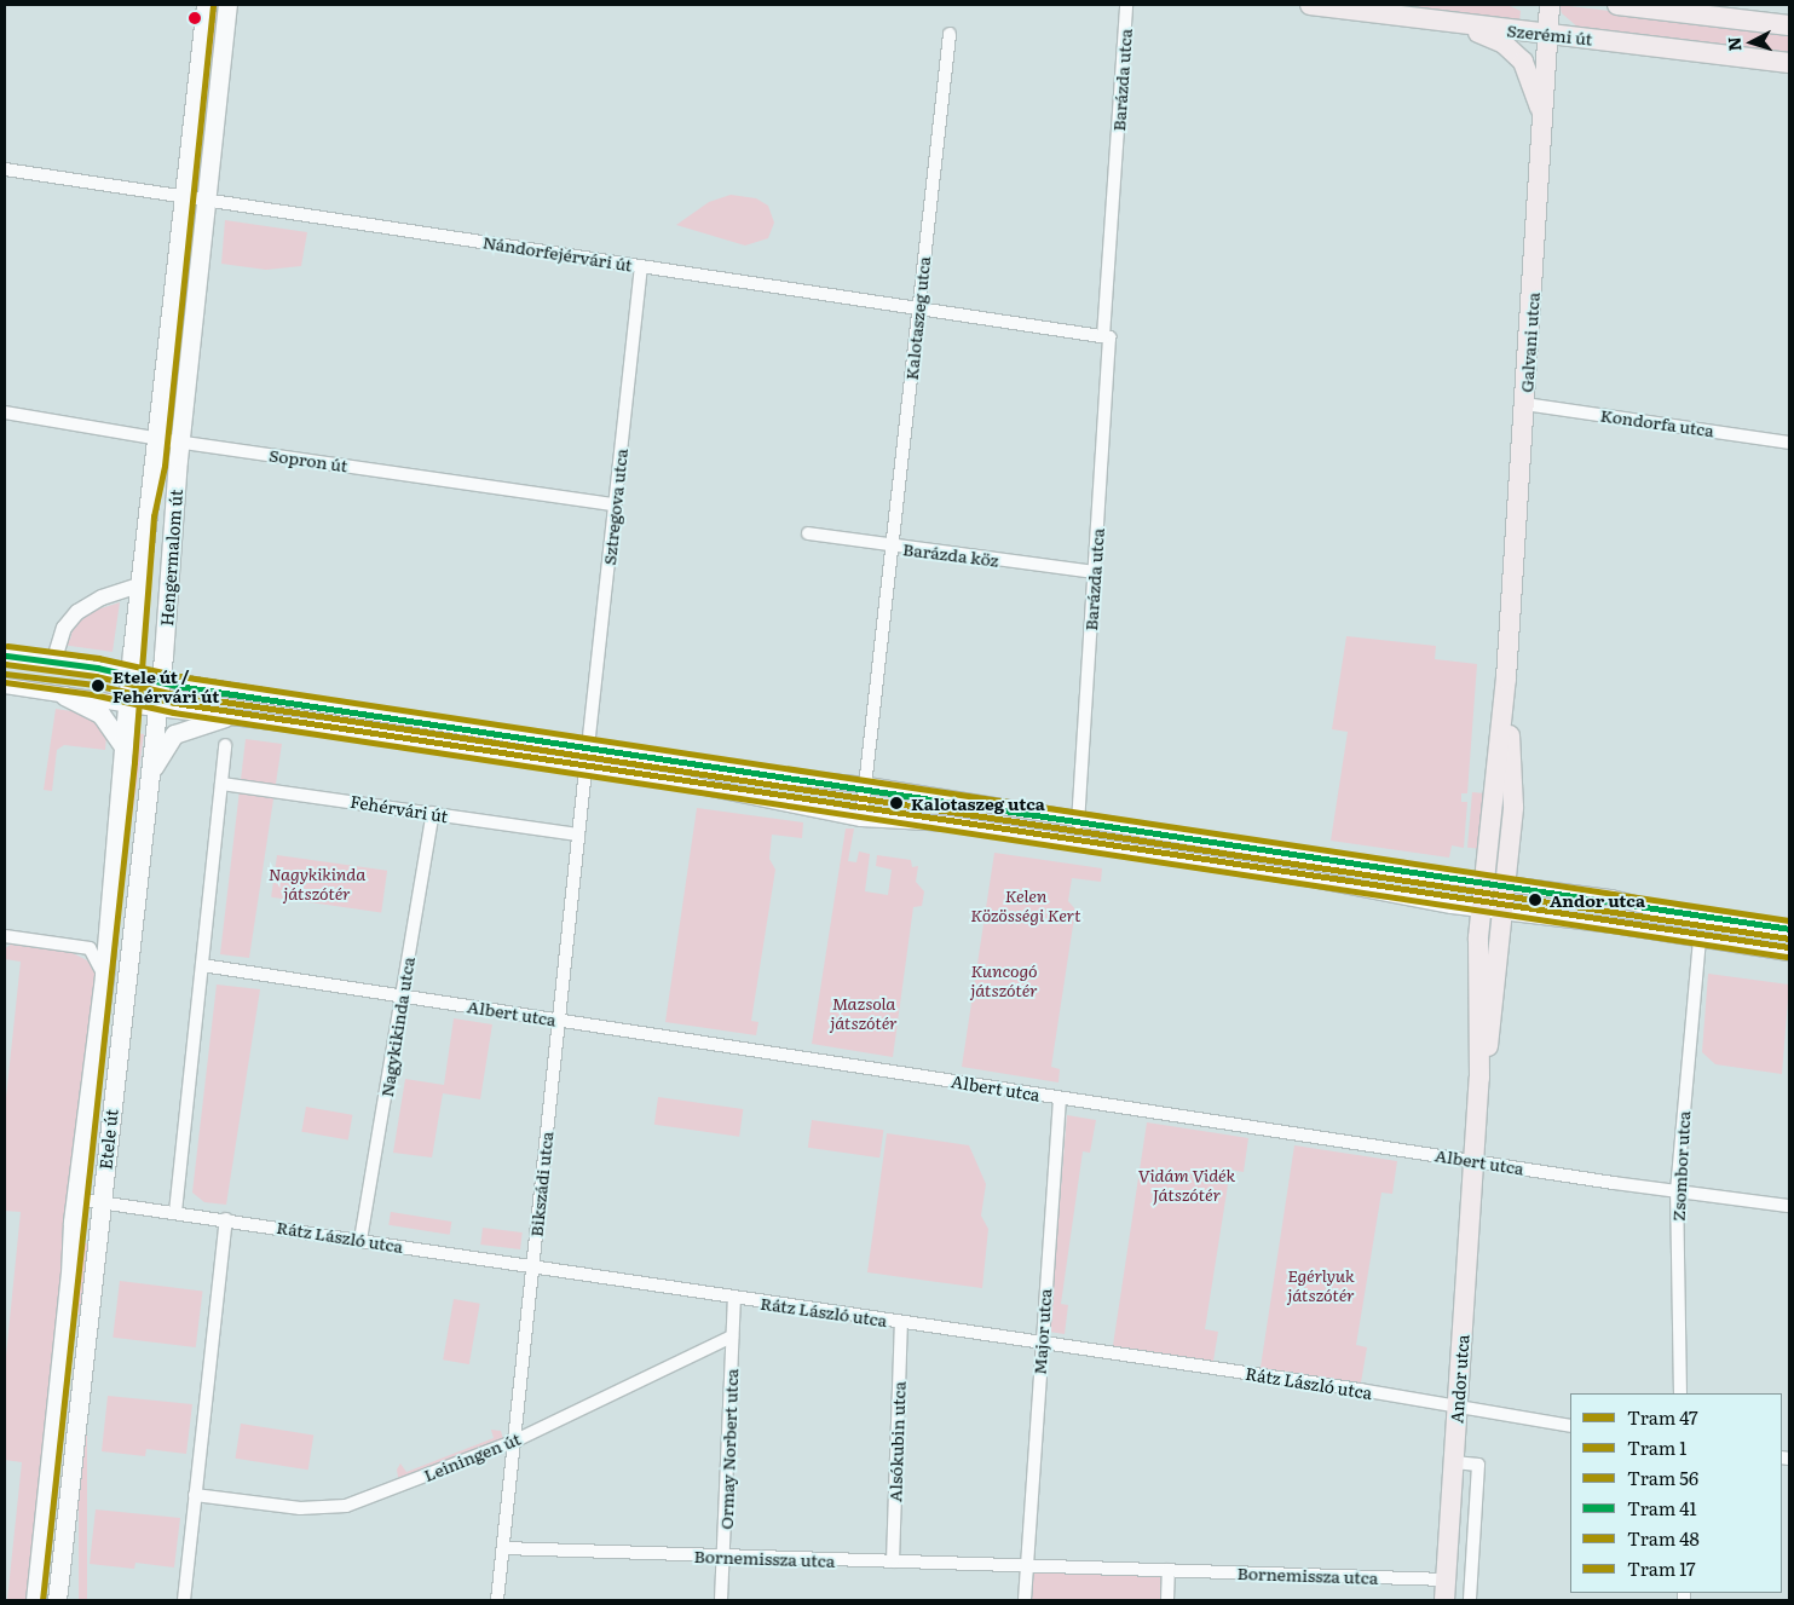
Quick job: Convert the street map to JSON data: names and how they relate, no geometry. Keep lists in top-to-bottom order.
{
  "streets": {
    "main road": [
      "Szerémi út",
      "Galvani utca",
      "Hengermalom út",
      "Etele út",
      "Andor utca"
    ],
    "street": [
      "Barázda utca",
      "Nándorfejérvári út",
      "Kalotaszeg utca",
      "Kondorfa utca",
      "Sopron út",
      "Sztregova utca",
      "Barázda köz",
      "Fehérvári út",
      "Albert utca",
      "Nagykikinda utca",
      "Zsombor utca",
      "Bikszádi utca",
      "Rátz László utca",
      "Major utca",
      "Alsókubin utca",
      "Ormay Norbert utca",
      "Leiningen út",
      "Bornemissza utca"
    ]
  },
  "crossings": [
    ["Szerémi út", "Galvani utca"],
    ["Barázda utca", "Nándorfejérvári út"],
    ["Barázda utca", "Barázda köz"],
    ["Nándorfejérvári út", "Kalotaszeg utca"],
    ["Nándorfejérvári út", "Sztregova utca"],
    ["Nándorfejérvári út", "Hengermalom út"],
    ["Kalotaszeg utca", "Barázda köz"],
    ["Galvani utca", "Kondorfa utca"],
    ["Galvani utca", "Andor utca"],
    ["Sopron út", "Sztregova utca"],
    ["Sopron út", "Hengermalom út"],
    ["Hengermalom út", "Etele út"],
    ["Fehérvári út", "Nagykikinda utca"],
    ["Fehérvári út", "Bikszádi utca"],
    ["Albert utca", "Nagykikinda utca"],
    ["Albert utca", "Zsombor utca"],
    ["Albert utca", "Bikszádi utca"],
    ["Albert utca", "Major utca"],
    ["Albert utca", "Andor utca"],
    ["Nagykikinda utca", "Rátz László utca"],
    ["Etele út", "Rátz László utca"],
    ["Bikszádi utca", "Rátz László utca"],
    ["Bikszádi utca", "Leiningen út"],
    ["Bikszádi utca", "Bornemissza utca"],
    ["Rátz László utca", "Major utca"],
    ["Rátz László utca", "Andor utca"],
    ["Rátz László utca", "Alsókubin utca"],
    ["Rátz László utca", "Ormay Norbert utca"],
    ["Major utca", "Bornemissza utca"],
    ["Andor utca", "Bornemissza utca"],
    ["Alsókubin utca", "Bornemissza utca"],
    ["Ormay Norbert utca", "Leiningen út"],
    ["Ormay Norbert utca", "Bornemissza utca"]
  ],
  "parks": [
    "Nagykikinda játszótér",
    "Kelen Közösségi Kert",
    "Kuncogó játszótér",
    "Mazsola játszótér",
    "Vidám Vidék Játszótér",
    "Egérlyuk játszótér"
  ],
  "places": ["Etele út / Fehérvári út", "Kalotaszeg utca", "Andor utca"],
  "lines": [
    "tram line 1",
    "tram line 17",
    "tram line 41",
    "tram line 47",
    "tram line 56",
    "tram line 48"
  ],
  "legend": [
    "Tram 47",
    "Tram 1",
    "Tram 56",
    "Tram 41",
    "Tram 48",
    "Tram 17"
  ],
  "north": "left"
}
